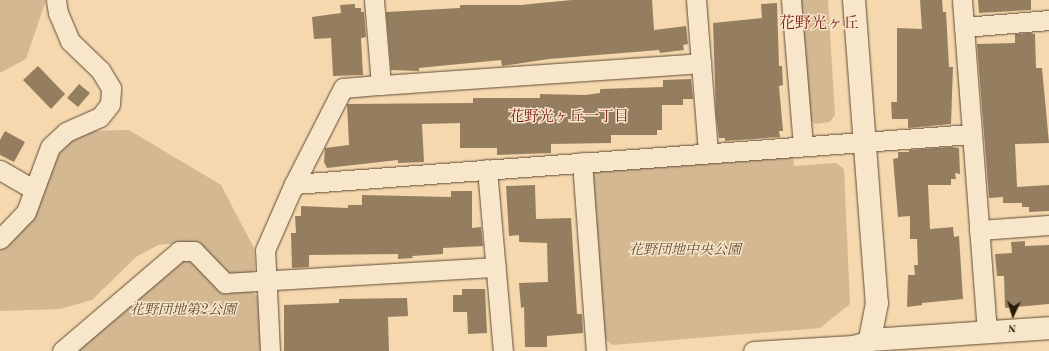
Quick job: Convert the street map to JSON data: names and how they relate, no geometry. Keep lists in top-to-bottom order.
{
  "districts": ["花野光ヶ丘", "花野光ヶ丘一丁目"],
  "parks": ["花野団地中央公園", "花野団地第2公園"],
  "north": "bottom"
}
